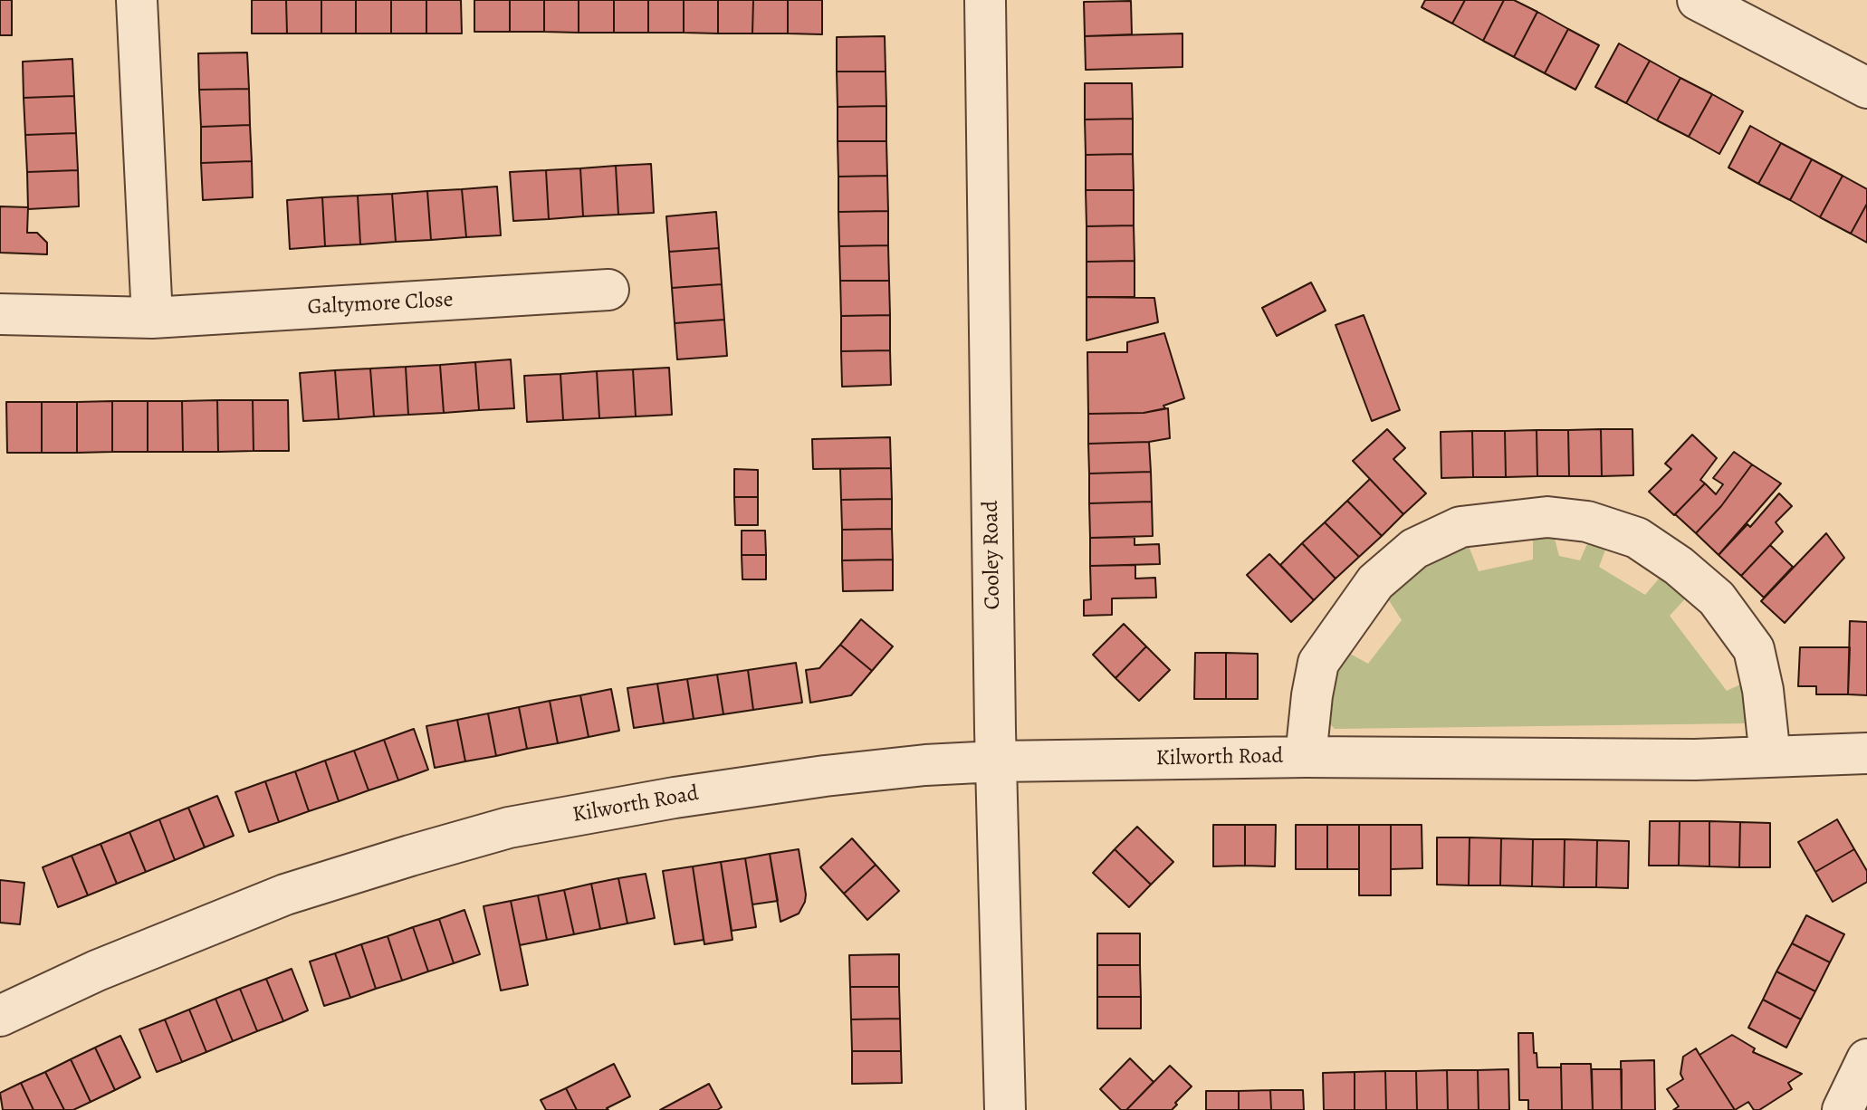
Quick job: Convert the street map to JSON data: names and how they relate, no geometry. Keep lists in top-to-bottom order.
{
  "streets": {
    "street": ["Galtymore Close", "Cooley Road", "Kilworth Road"]
  },
  "crossings": [
    ["Cooley Road", "Kilworth Road"]
  ]
}
